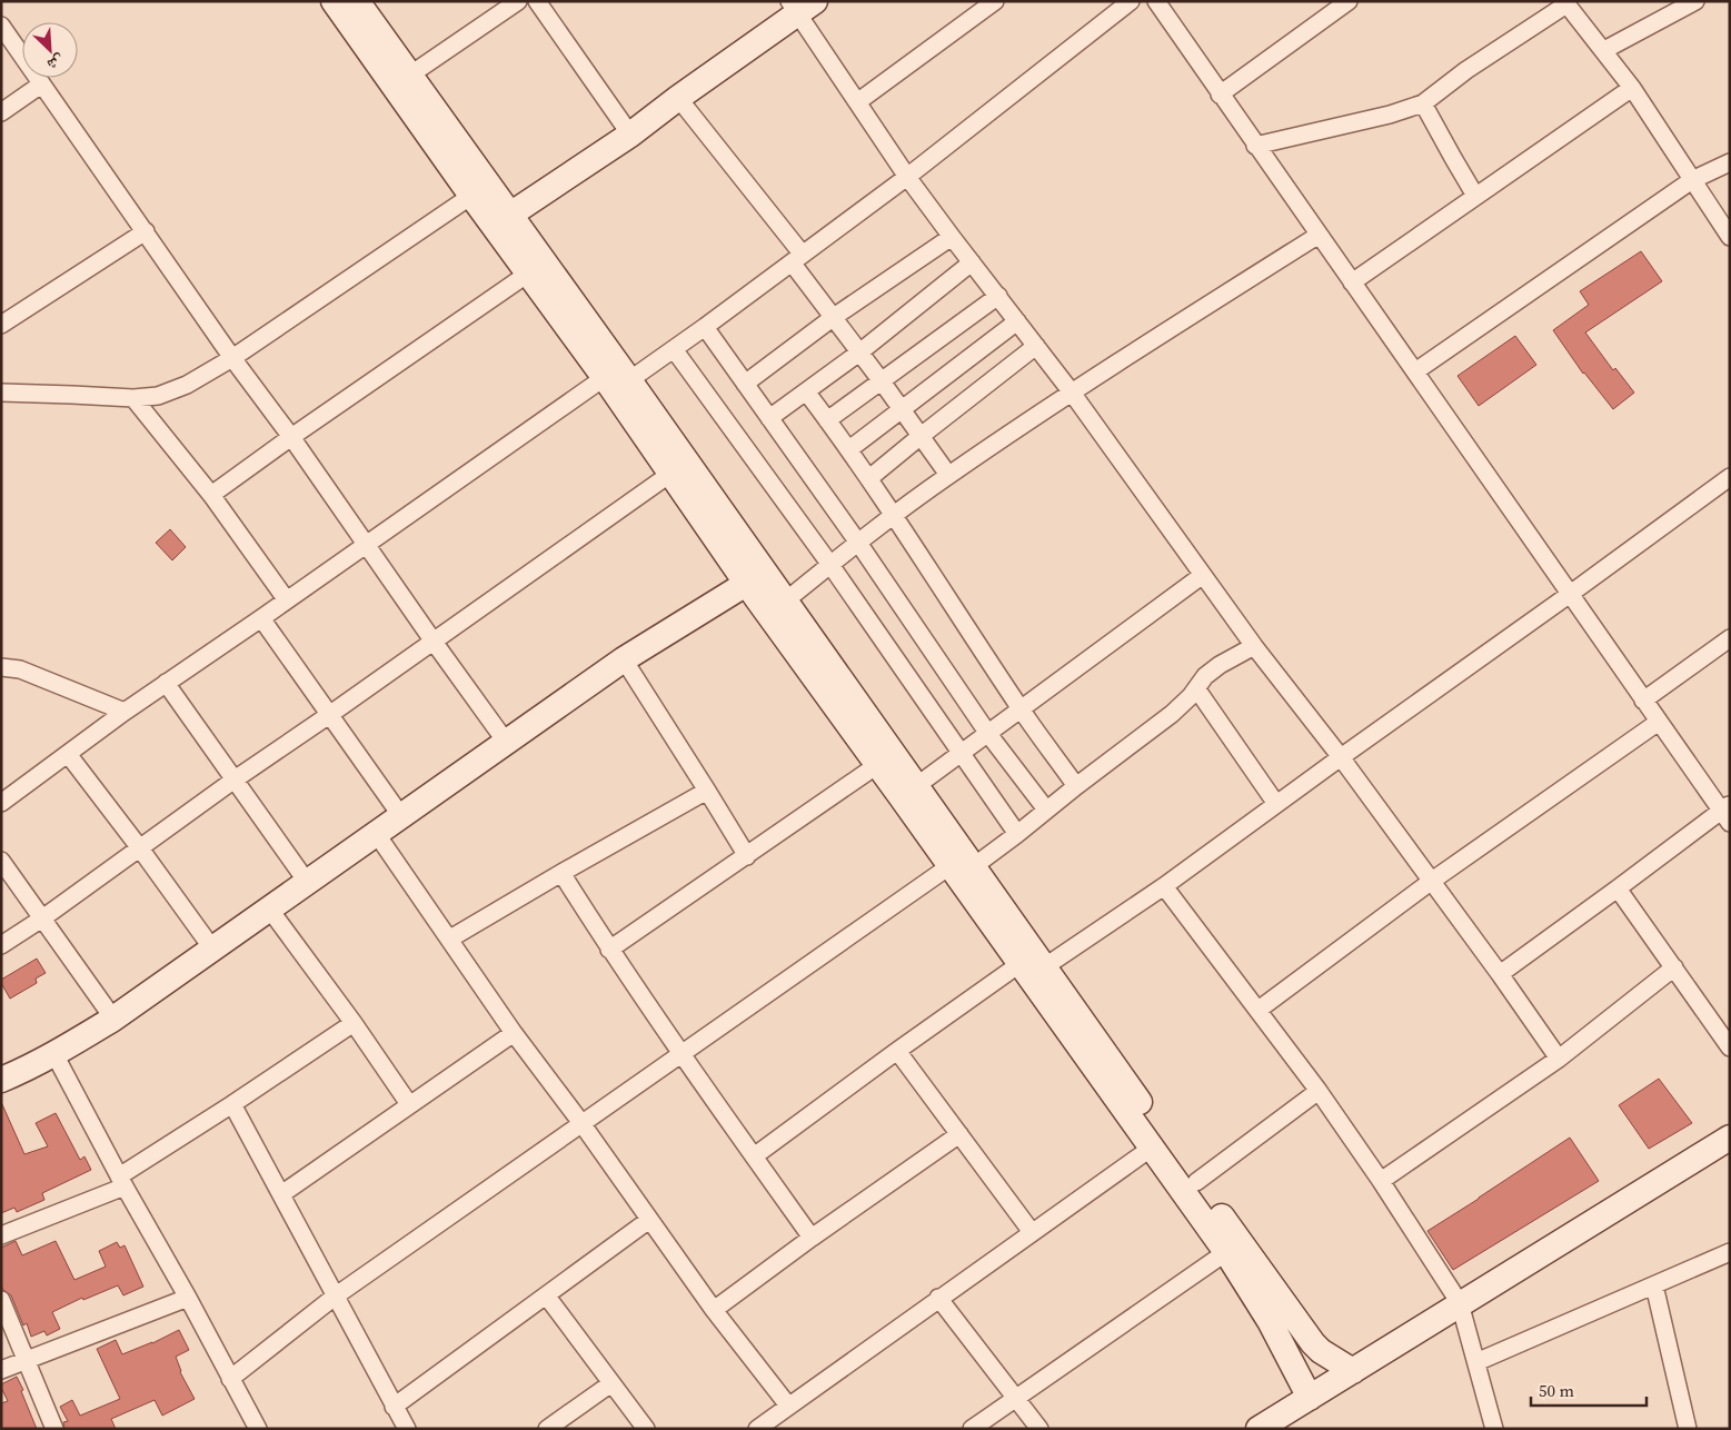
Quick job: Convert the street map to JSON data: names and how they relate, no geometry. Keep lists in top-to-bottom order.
{
  "scale_bar": "50 m",
  "north": "bottom right"
}
